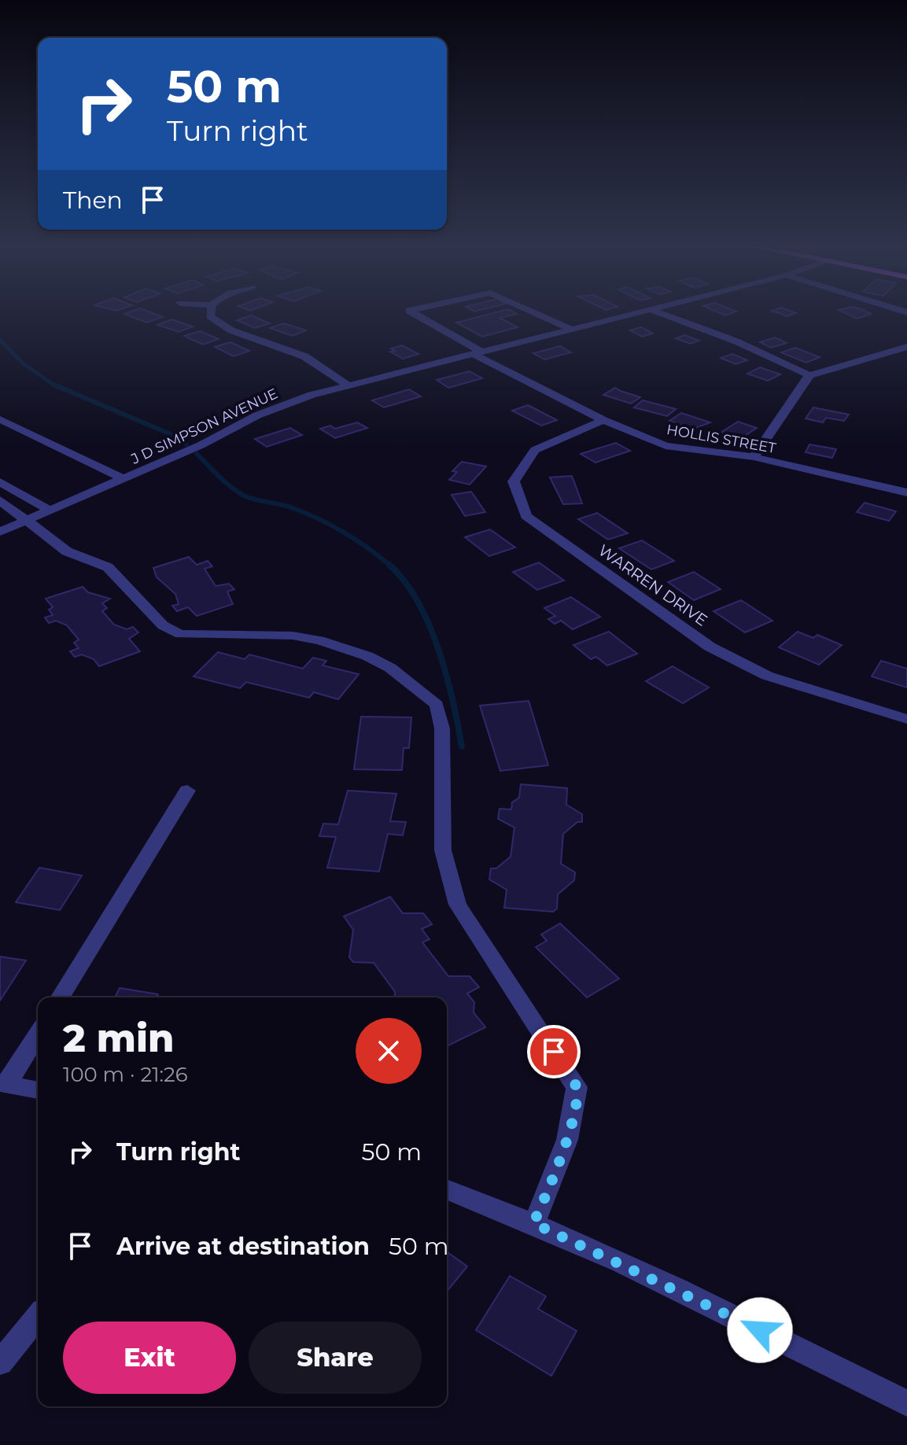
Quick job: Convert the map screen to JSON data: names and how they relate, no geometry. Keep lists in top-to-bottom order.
{
  "streets": {
    "street": ["J D SIMPSON AVENUE", "HOLLIS STREET", "WARREN DRIVE"]
  },
  "crossings": [
    ["J D SIMPSON AVENUE", "HOLLIS STREET"],
    ["HOLLIS STREET", "WARREN DRIVE"]
  ],
  "page": {
    "turn": ["50 m", "Turn right"],
    "then": "Then",
    "heading": ["2 min", "100 m · 21:26"],
    "list": [
      {
        "name": "Turn right",
        "value": "50 m"
      },
      {
        "name": "Arrive at destination",
        "value": "50 m"
      }
    ],
    "buttons": ["Exit", "Share"]
  }
}
